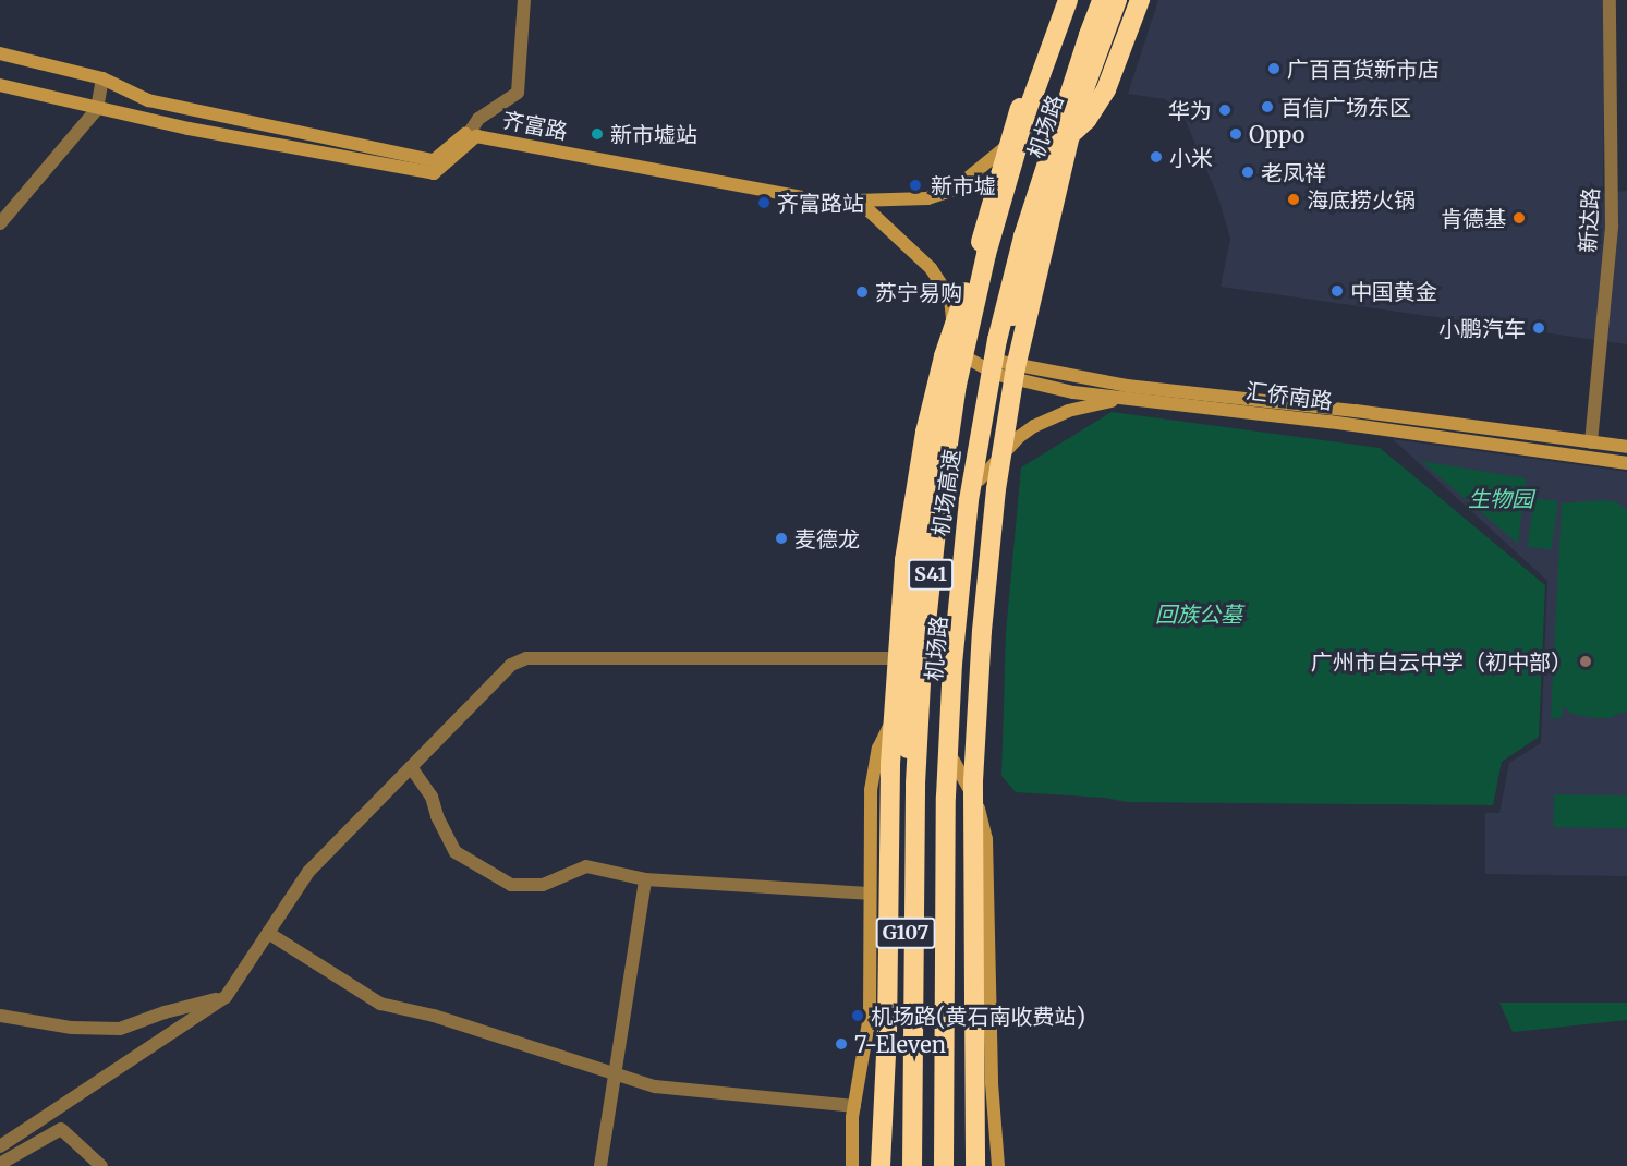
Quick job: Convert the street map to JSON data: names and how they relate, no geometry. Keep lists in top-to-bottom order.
{
  "streets": {
    "highway": [
      "机场路",
      "机场高速",
      "S41",
      "G107"
    ],
    "main road": ["齐富路", "汇侨南路"],
    "street": ["新达路"]
  },
  "crossings": [
    ["齐富路", "机场路"],
    ["机场路", "汇侨南路"],
    ["新达路", "汇侨南路"]
  ],
  "parks": ["生物园", "回族公墓"],
  "places": [
    "广百百货新市店",
    "百信广场东区",
    "华为",
    "新市墟站",
    "Oppo",
    "小米",
    "老凤祥",
    "新市墟",
    "海底捞火锅",
    "齐富路站",
    "肯德基",
    "中国黄金",
    "苏宁易购",
    "小鹏汽车",
    "麦德龙",
    "广州市白云中学（初中部）",
    "机场路(黄石南收费站)",
    "7-Eleven"
  ]
}
